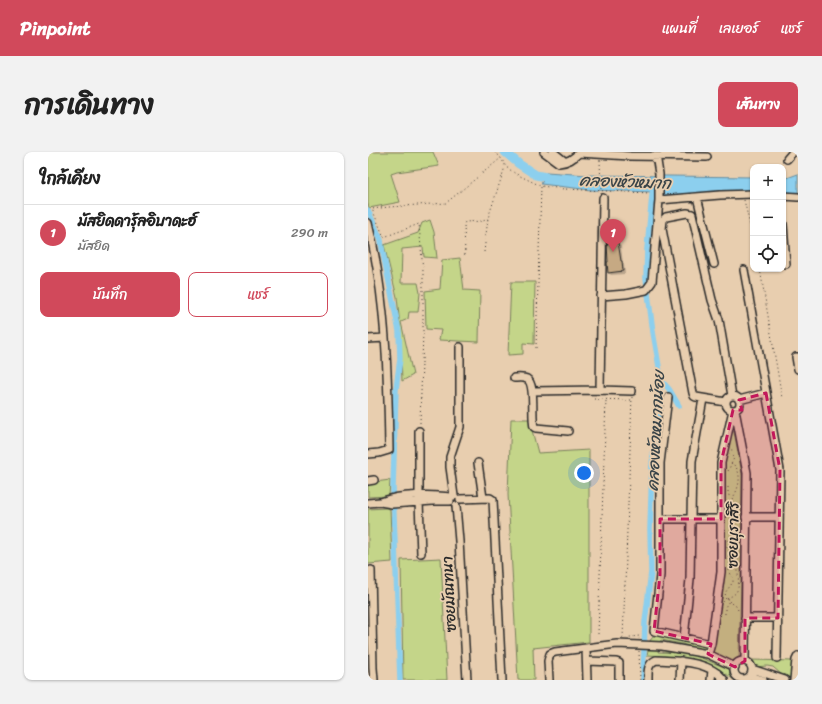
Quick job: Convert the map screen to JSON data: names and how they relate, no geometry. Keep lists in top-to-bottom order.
{
  "streets": {
    "street": ["ซอยบุราสิริ", "ซอยมัณฑนา"]
  },
  "water": ["คลองหัวหมาก", "คลองหัวหมากน้อย"],
  "page": {
    "header": "Pinpoint",
    "nav": ["แผนที่", "เลเยอร์", "แชร์"],
    "title": "การเดินทาง",
    "buttons": [
      "เส้นทาง",
      ["บันทึก", "แชร์"]
    ],
    "heading": "ใกล้เคียง",
    "map_buttons": ["+", "−"],
    "list": [
      {
        "mark": "1",
        "name": "มัสยิดดารุ้ลอิบาดะฮ์",
        "note": "มัสยิด",
        "value": "290 m"
      }
    ],
    "pins": "1"
  }
}
